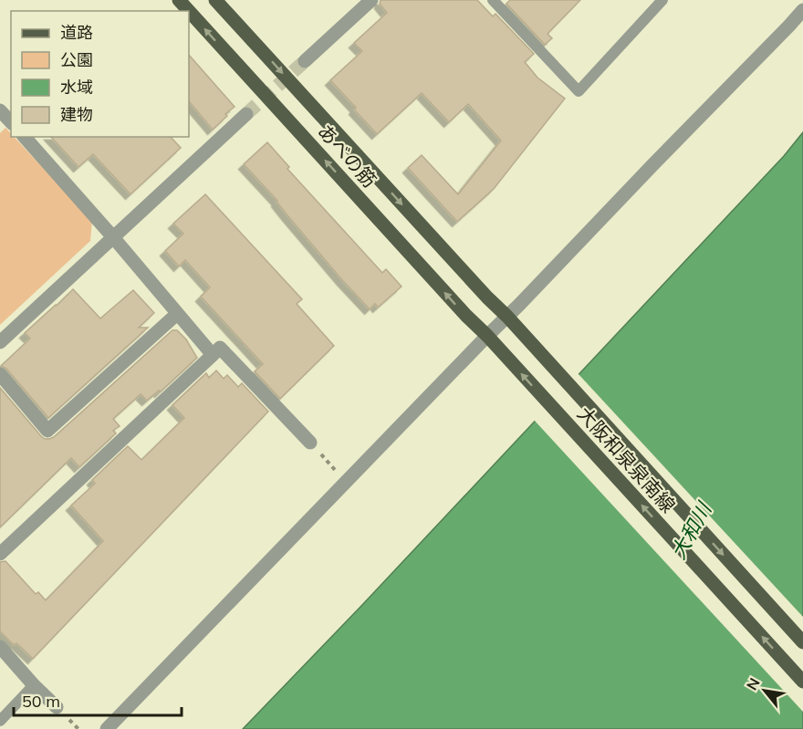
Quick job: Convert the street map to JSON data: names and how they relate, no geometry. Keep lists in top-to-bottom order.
{
  "streets": {
    "main road": ["あべの筋", "大阪和泉泉南線"]
  },
  "crossings": [
    ["あべの筋", "大阪和泉泉南線"]
  ],
  "water": ["大和川"],
  "legend": [
    "道路",
    "公園",
    "水域",
    "建物"
  ],
  "scale_bar": "50 m",
  "north": "top left"
}
